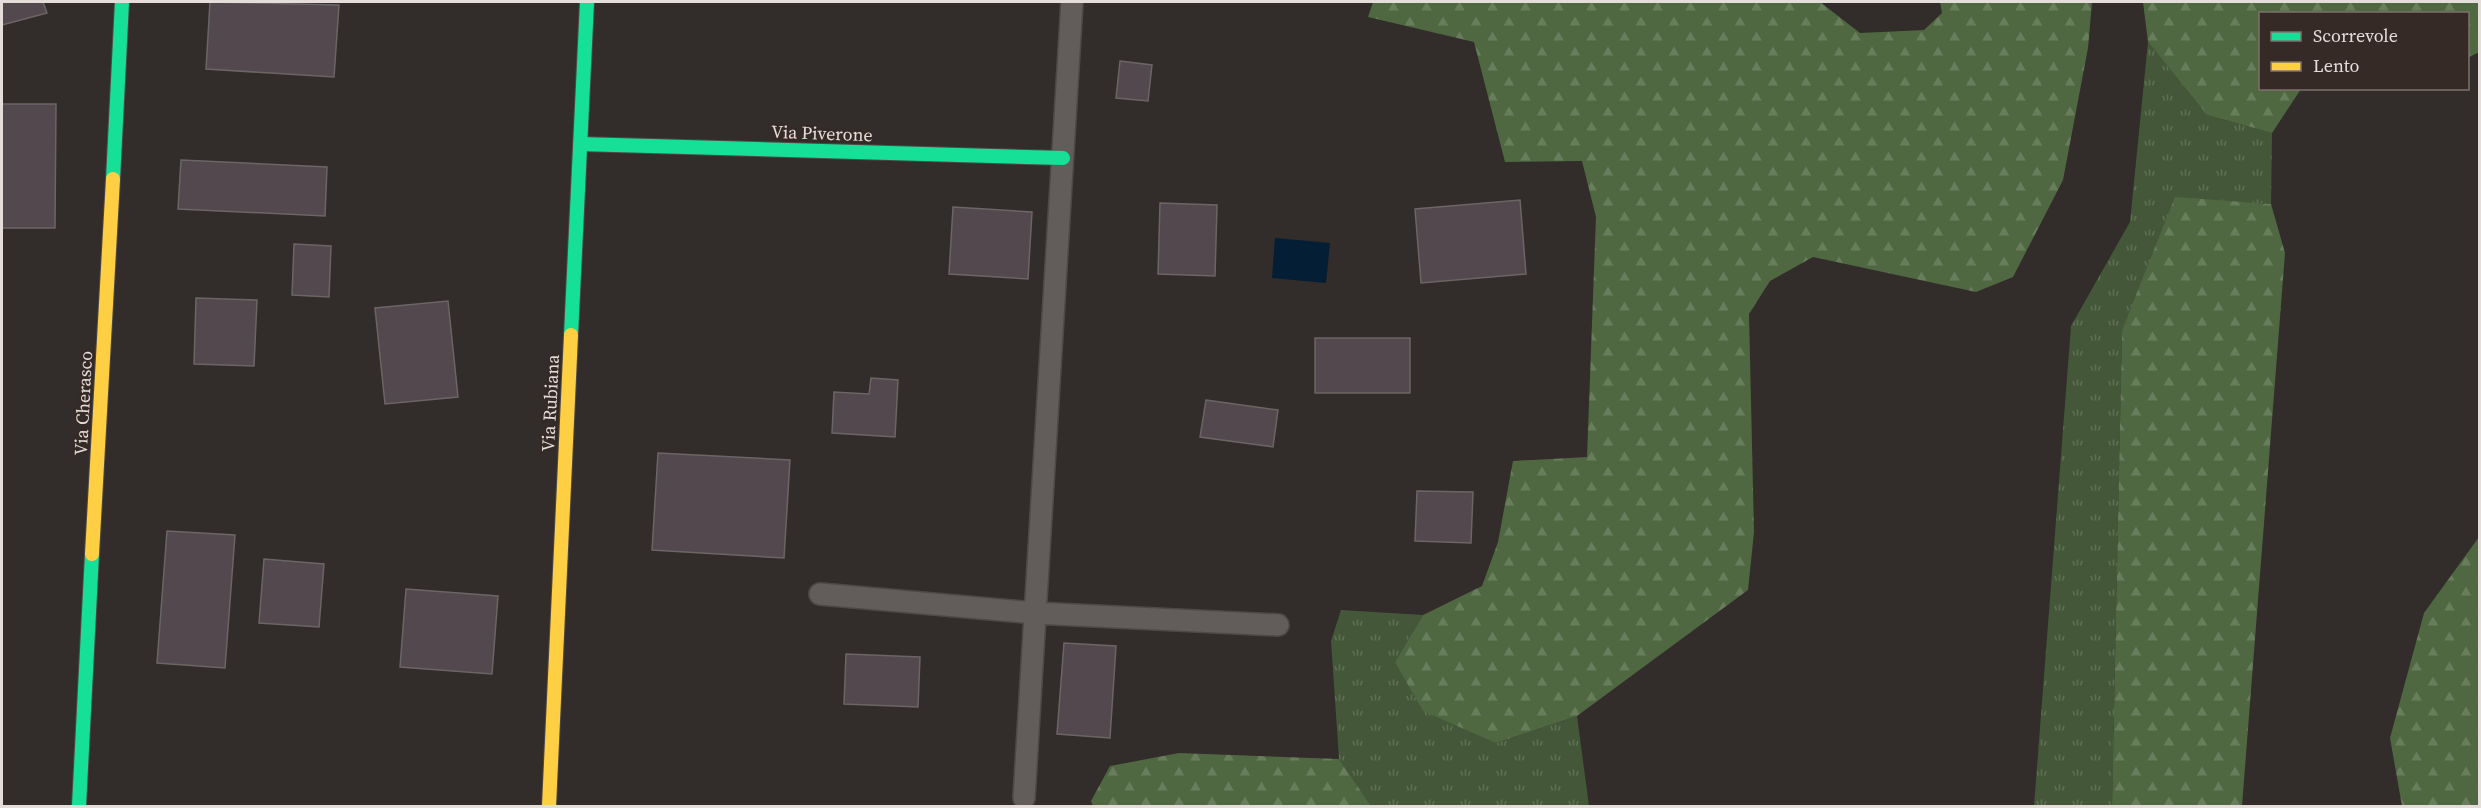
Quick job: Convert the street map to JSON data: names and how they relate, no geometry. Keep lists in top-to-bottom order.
{
  "streets": {
    "street": ["Via Piverone", "Via Cherasco", "Via Rubiana"]
  },
  "crossings": [
    ["Via Piverone", "Via Rubiana"]
  ],
  "legend": ["Scorrevole", "Lento"]
}
